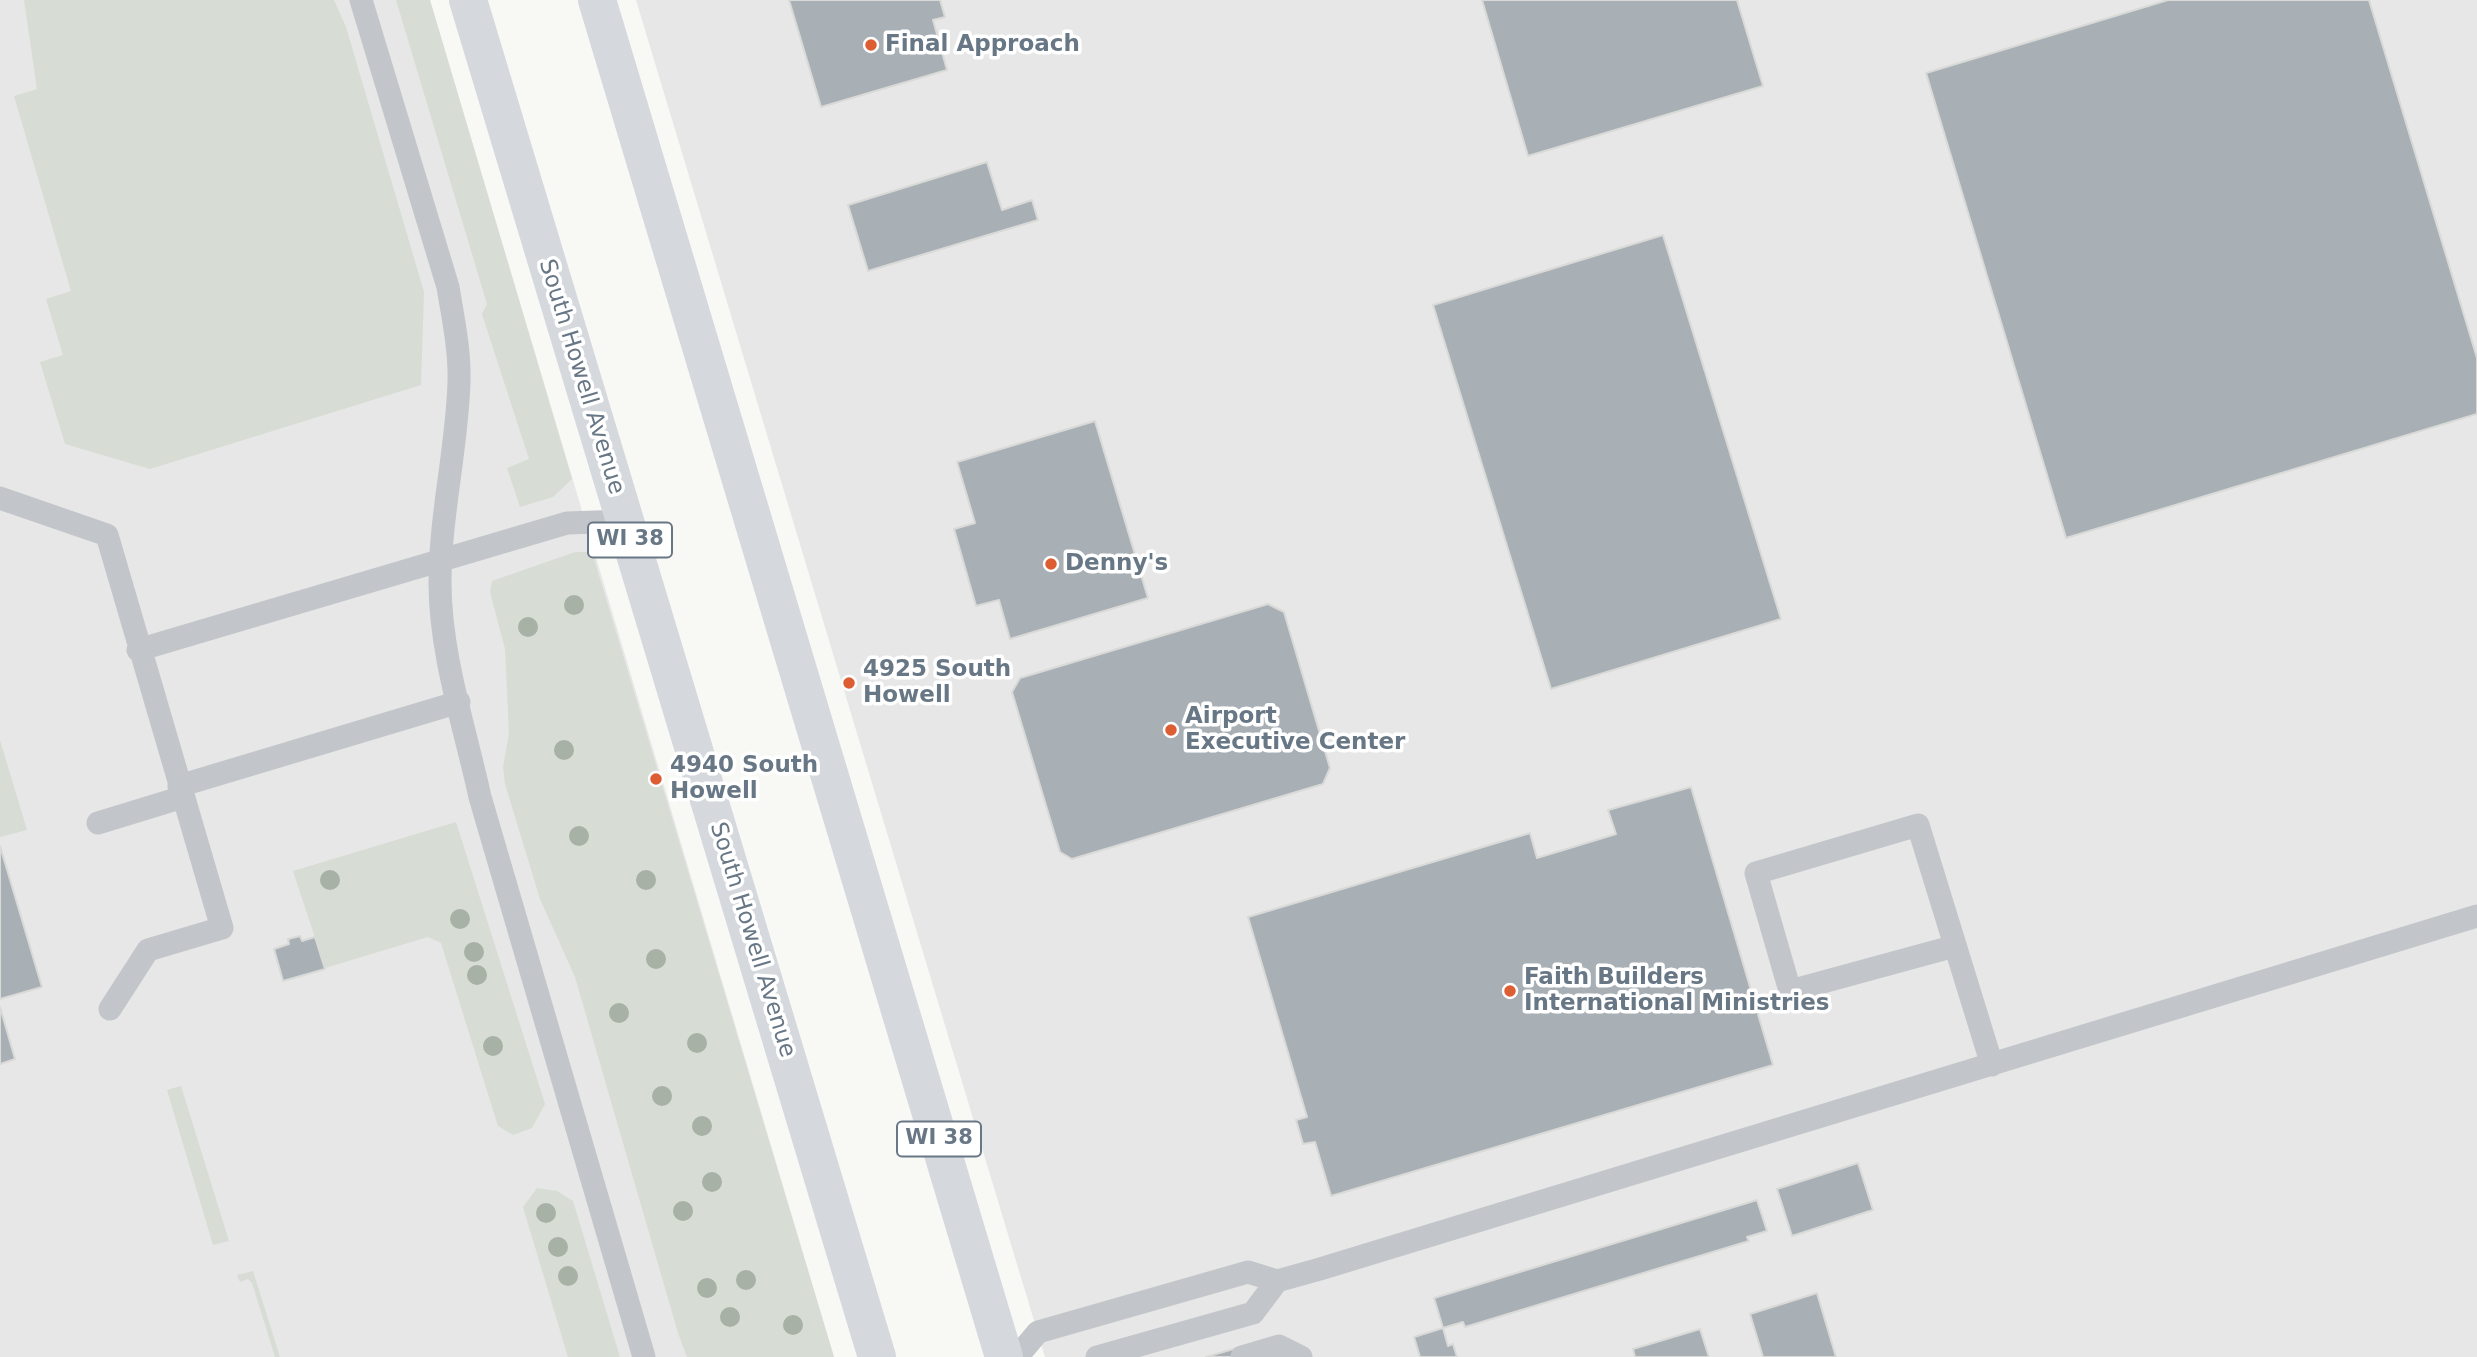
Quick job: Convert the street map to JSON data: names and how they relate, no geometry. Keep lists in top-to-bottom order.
{
  "streets": {
    "main road": ["South Howell Avenue", "WI 38"]
  },
  "places": [
    "Final Approach",
    "Denny's",
    "4925 South Howell",
    "Airport Executive Center",
    "4940 South Howell",
    "Faith Builders International Ministries"
  ]
}
